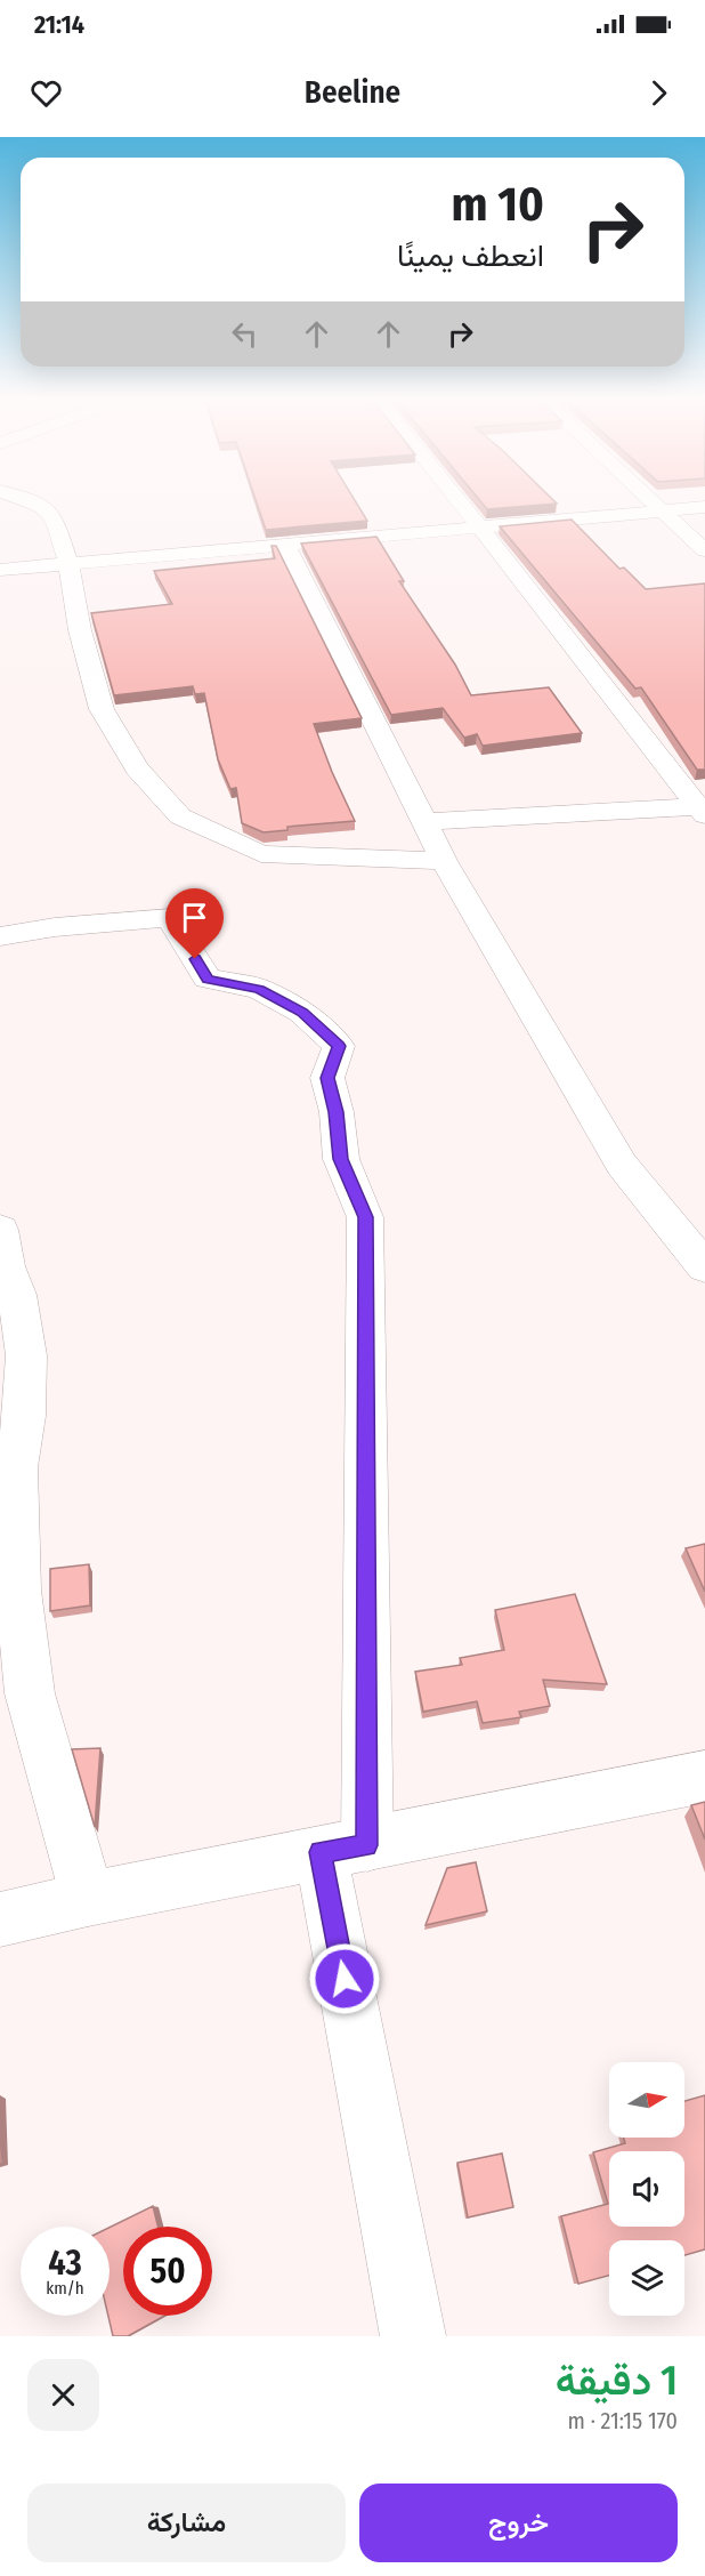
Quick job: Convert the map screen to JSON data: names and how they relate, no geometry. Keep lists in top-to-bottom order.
{
  "north": "right",
  "page": {
    "status": "21:14",
    "header": "Beeline",
    "turn": ["10 m", "انعطف يمينًا"],
    "speed": "43 km/h",
    "limit": "50",
    "heading": ["1 دقيقة", "170 m · 21:15"],
    "buttons": ["خروج", "مشاركة"]
  }
}
